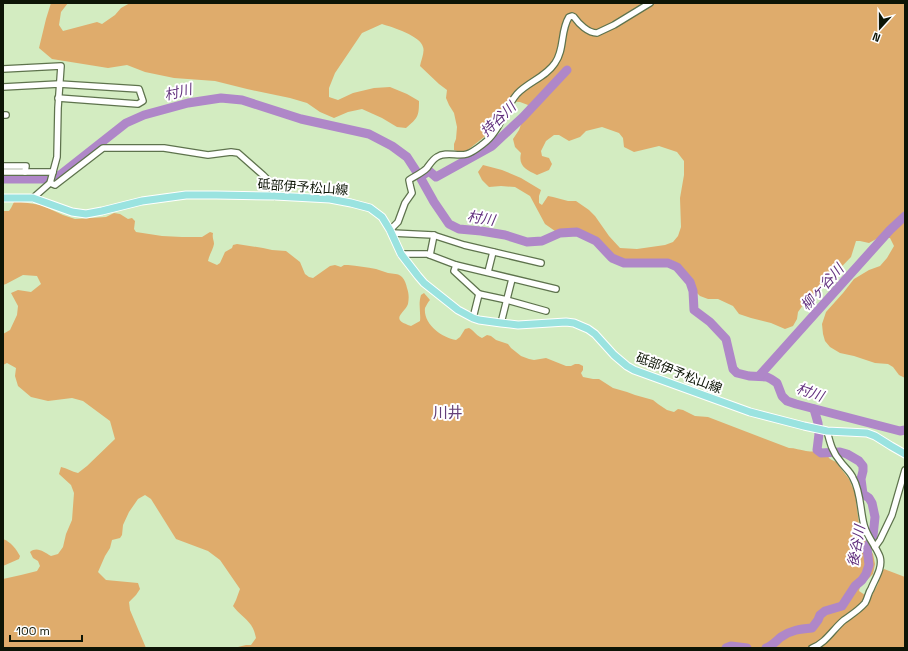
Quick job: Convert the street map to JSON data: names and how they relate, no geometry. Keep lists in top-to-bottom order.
{
  "streets": {
    "main road": ["砥部伊予松山線"]
  },
  "districts": ["川井"],
  "water": [
    "村川",
    "持谷川",
    "柳ヶ谷川",
    "後谷川"
  ],
  "scale_bar": "100 m",
  "north": "bottom"
}
